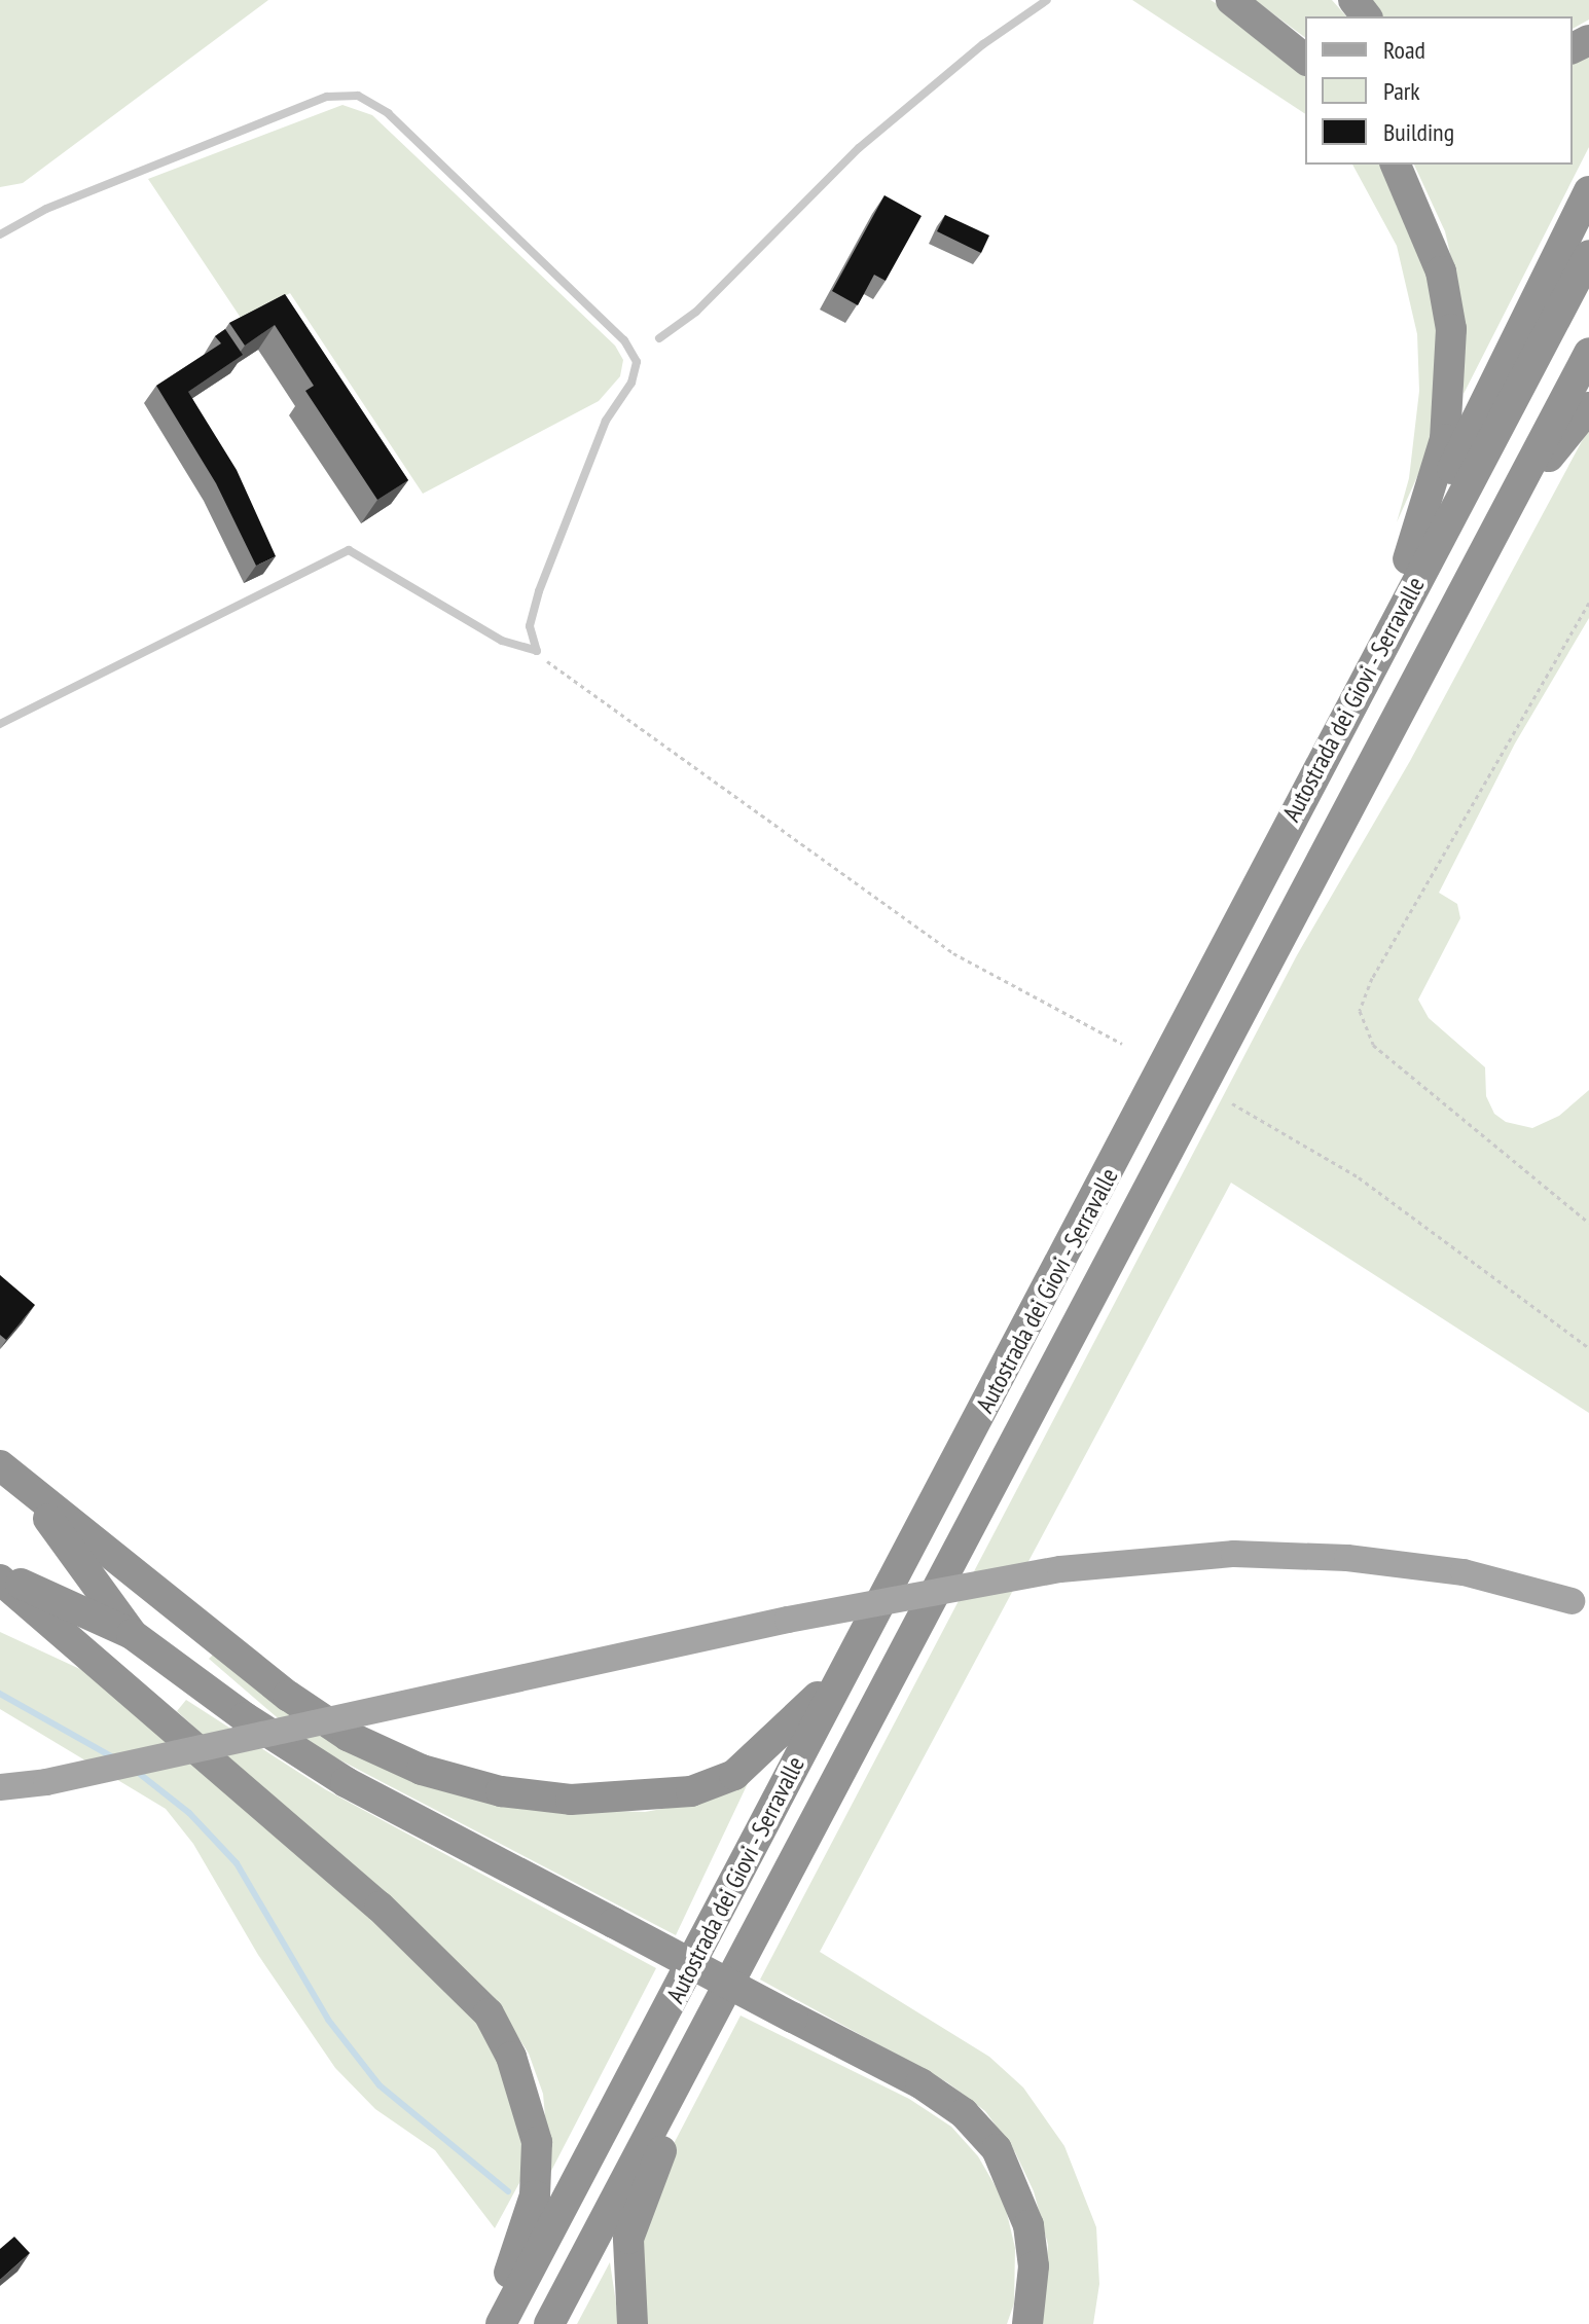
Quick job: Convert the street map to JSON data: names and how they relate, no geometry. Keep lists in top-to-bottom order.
{
  "streets": {
    "highway": ["Autostrada dei Giovi - Serravalle"]
  },
  "legend": ["Road", "Park", "Building"]
}
